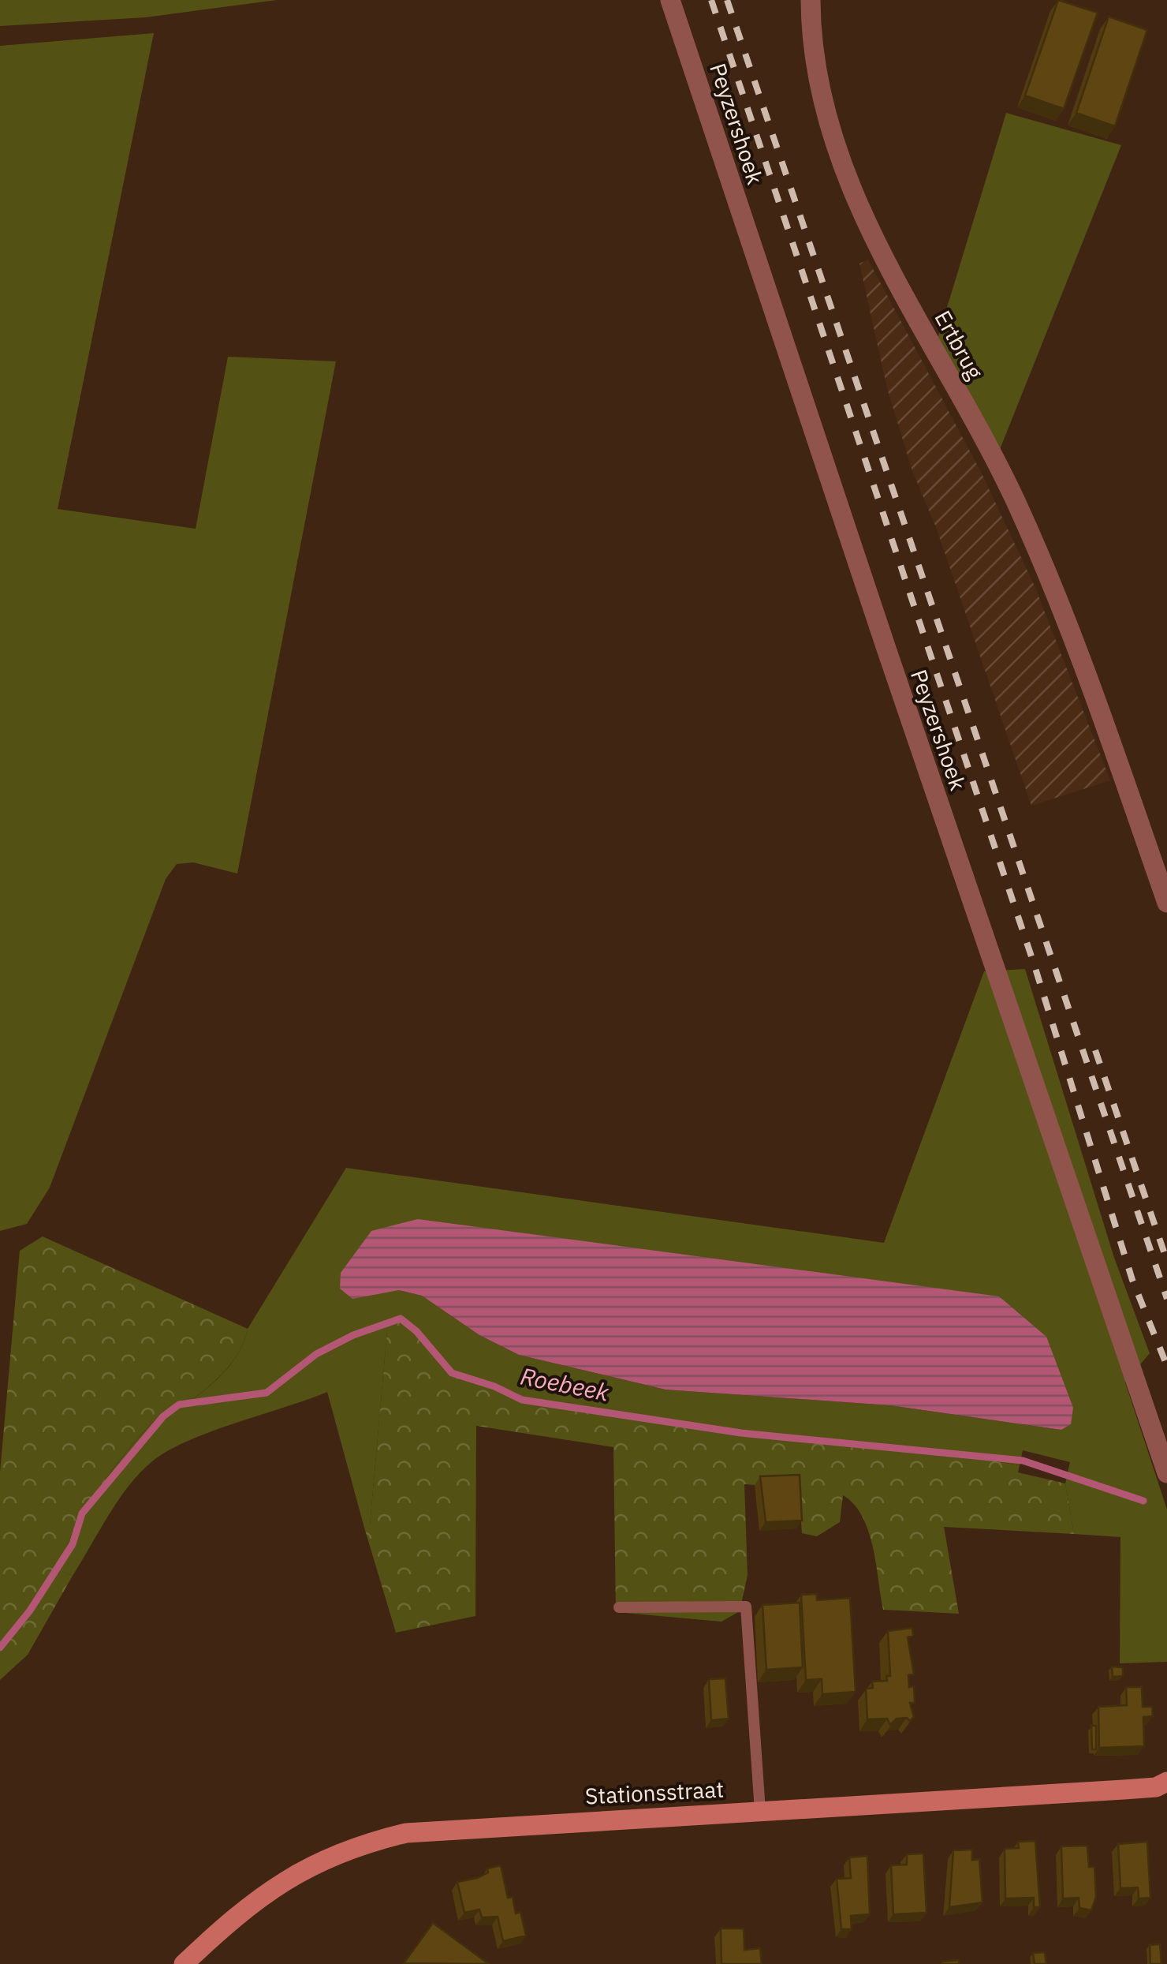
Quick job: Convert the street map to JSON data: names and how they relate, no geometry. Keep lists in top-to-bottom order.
{
  "streets": {
    "street": ["Peyzershoek", "Ertbrug", "Stationsstraat"]
  },
  "water": ["Roebeek"]
}
